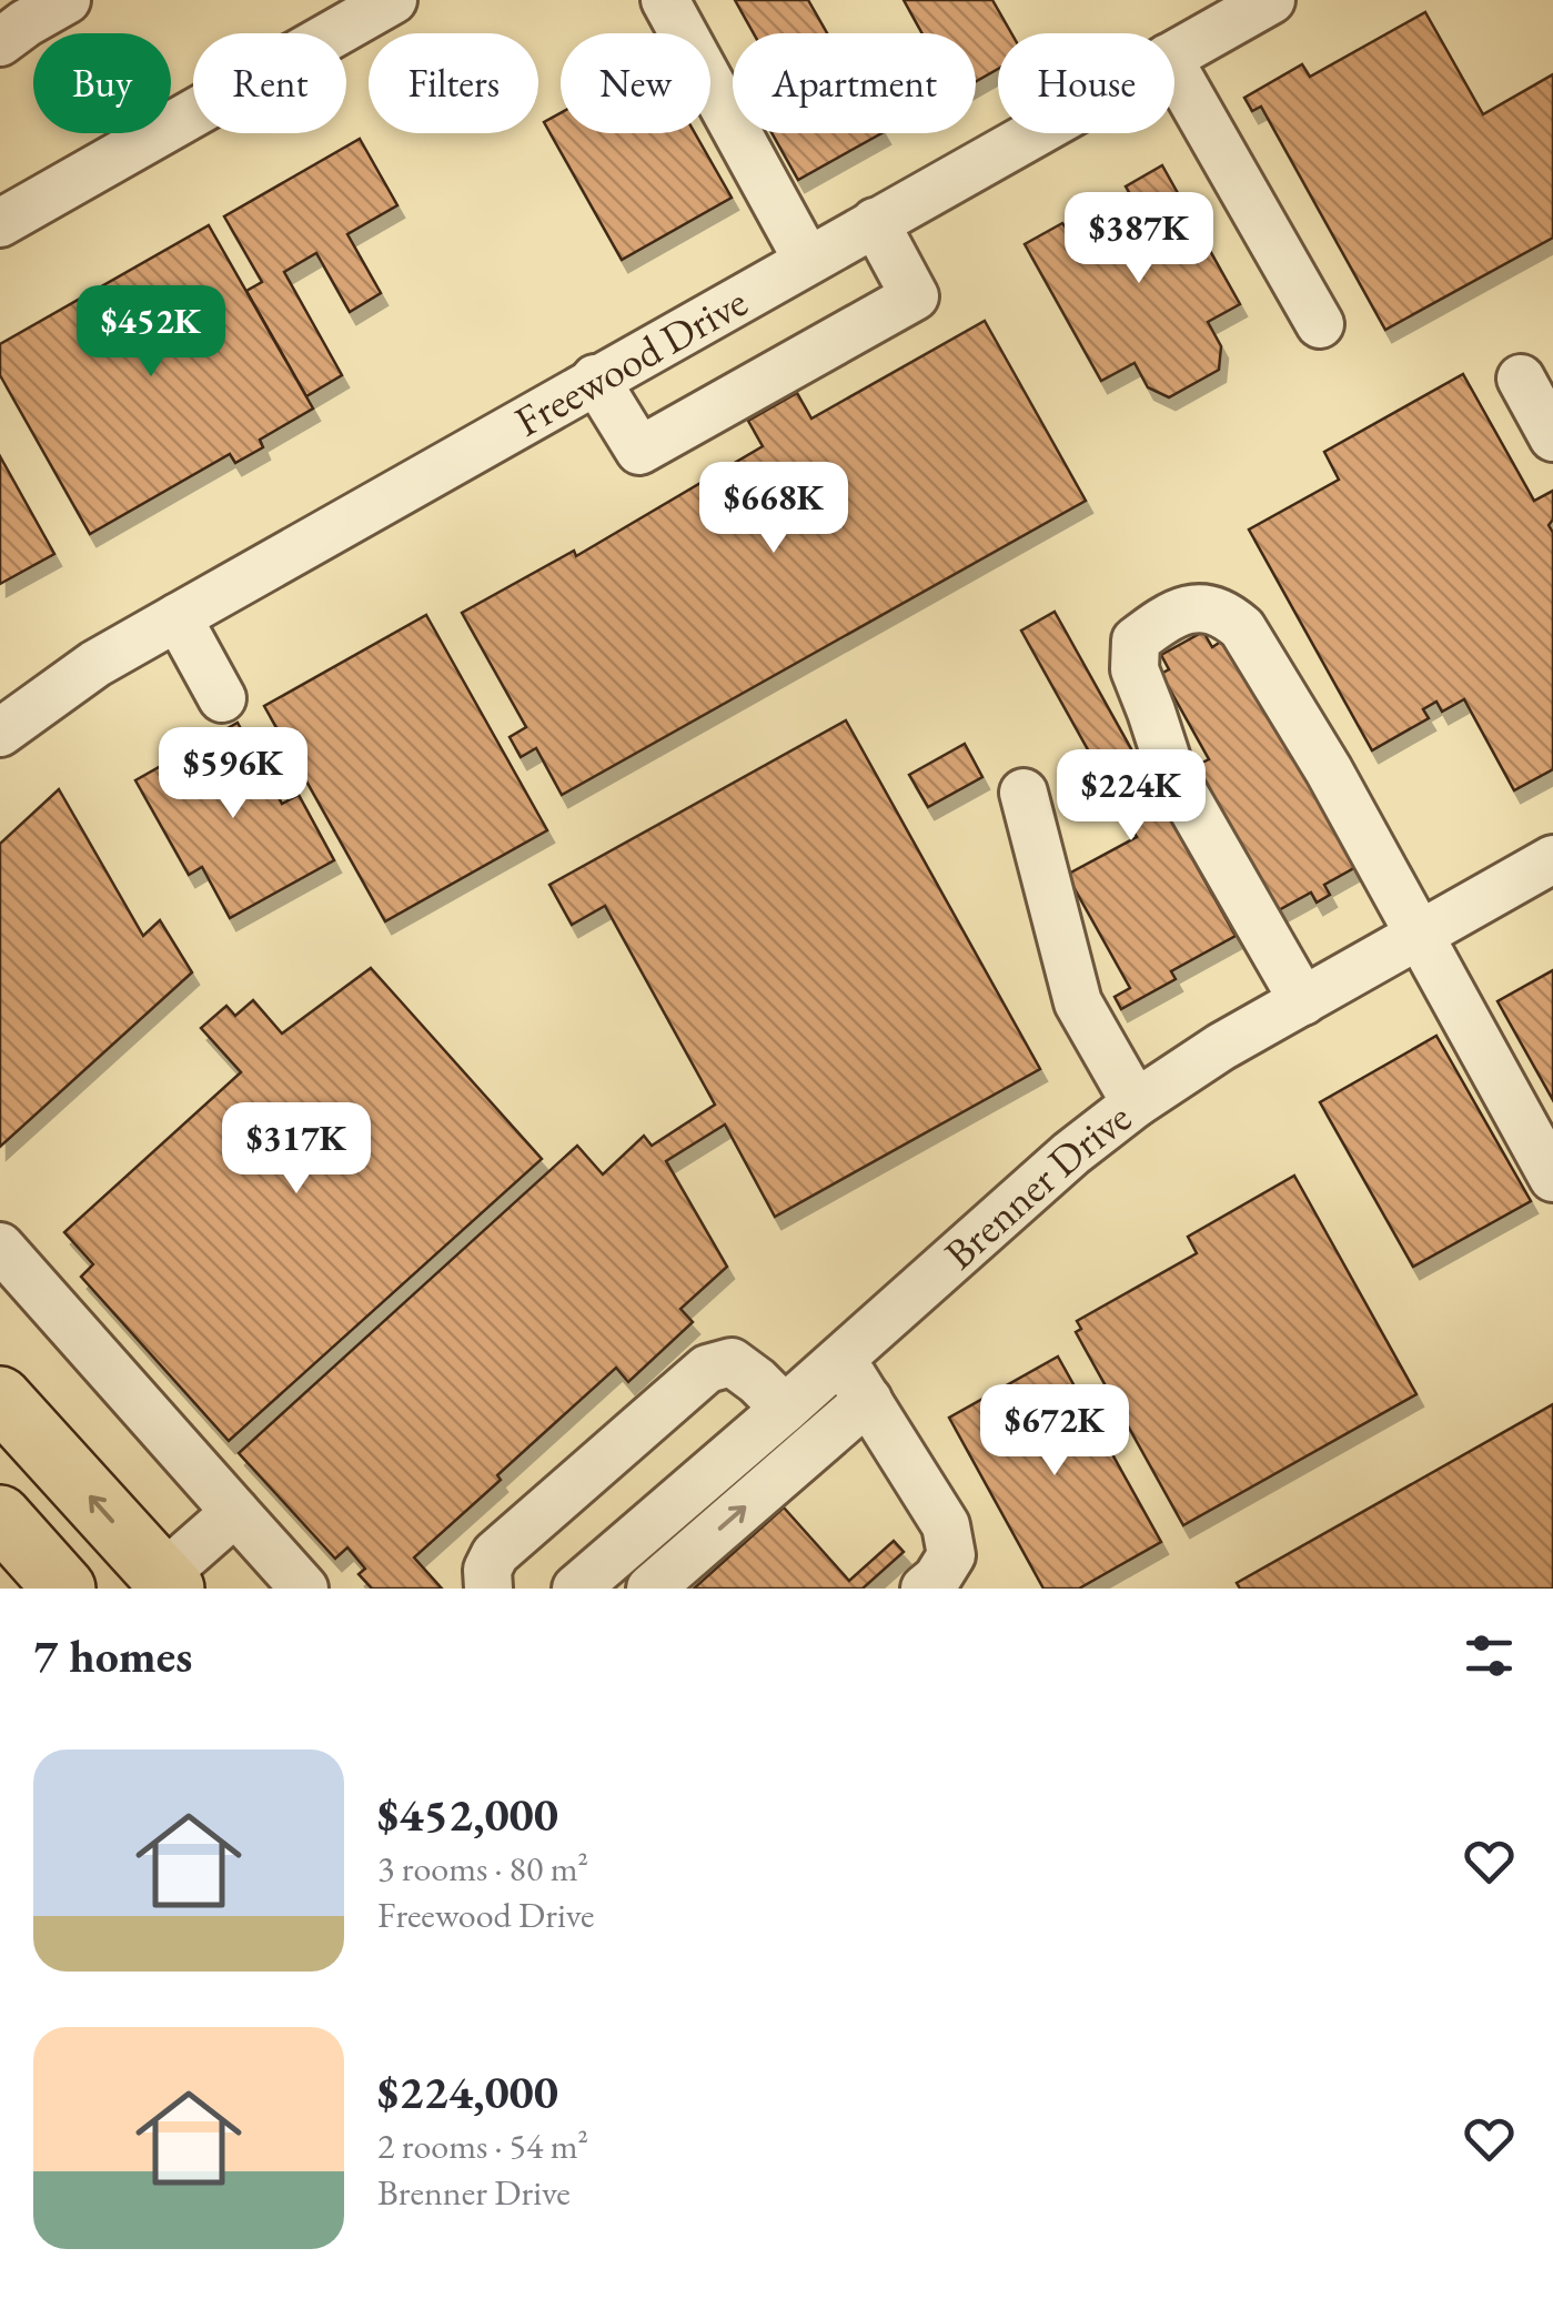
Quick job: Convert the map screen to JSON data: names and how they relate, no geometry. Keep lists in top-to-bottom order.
{
  "streets": {
    "street": ["Freewood Drive", "Brenner Drive"]
  },
  "page": {
    "chip": [
      "Buy",
      "Rent",
      "Filters",
      "New",
      "Apartment",
      "House"
    ],
    "price": [
      "$387K",
      "$452K",
      "$668K",
      "$596K",
      "$224K",
      "$317K",
      "$672K"
    ],
    "heading": "7 homes",
    "list": [
      {
        "name": "$452,000",
        "note": "3 rooms · 80 m² · Freewood Drive"
      },
      {
        "name": "$224,000",
        "note": "2 rooms · 54 m² · Brenner Drive"
      }
    ]
  }
}
